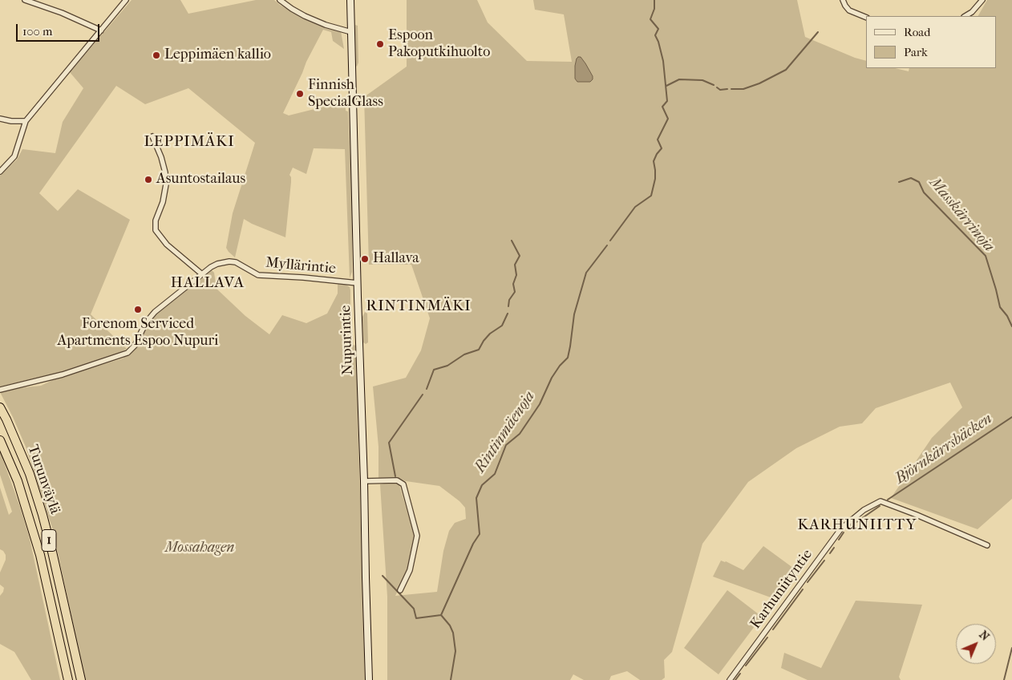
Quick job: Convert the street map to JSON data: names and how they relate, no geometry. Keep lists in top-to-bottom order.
{
  "streets": {
    "highway": ["Turunväylä", "1"],
    "main road": ["Nupurintie"],
    "street": ["Myllärintie", "Karhuniityntie"]
  },
  "crossings": [
    ["Myllärintie", "Nupurintie"]
  ],
  "districts": [
    "LEPPIMÄKI",
    "HALLAVA",
    "RINTINMÄKI",
    "KARHUNIITTY"
  ],
  "water": ["Masskärrinoja", "Rintinmäenoja", "Björnkärrsbäcken"],
  "parks": ["Mossahagen"],
  "places": [
    "Espoon Pakoputkihuolto",
    "Leppimäen kallio",
    "Finnish SpecialGlass",
    "Asuntostailaus",
    "Hallava",
    "Forenom Serviced Apartments Espoo Nupuri"
  ],
  "legend": ["Road", "Park"],
  "scale_bar": "100 m",
  "north": "top right"
}
